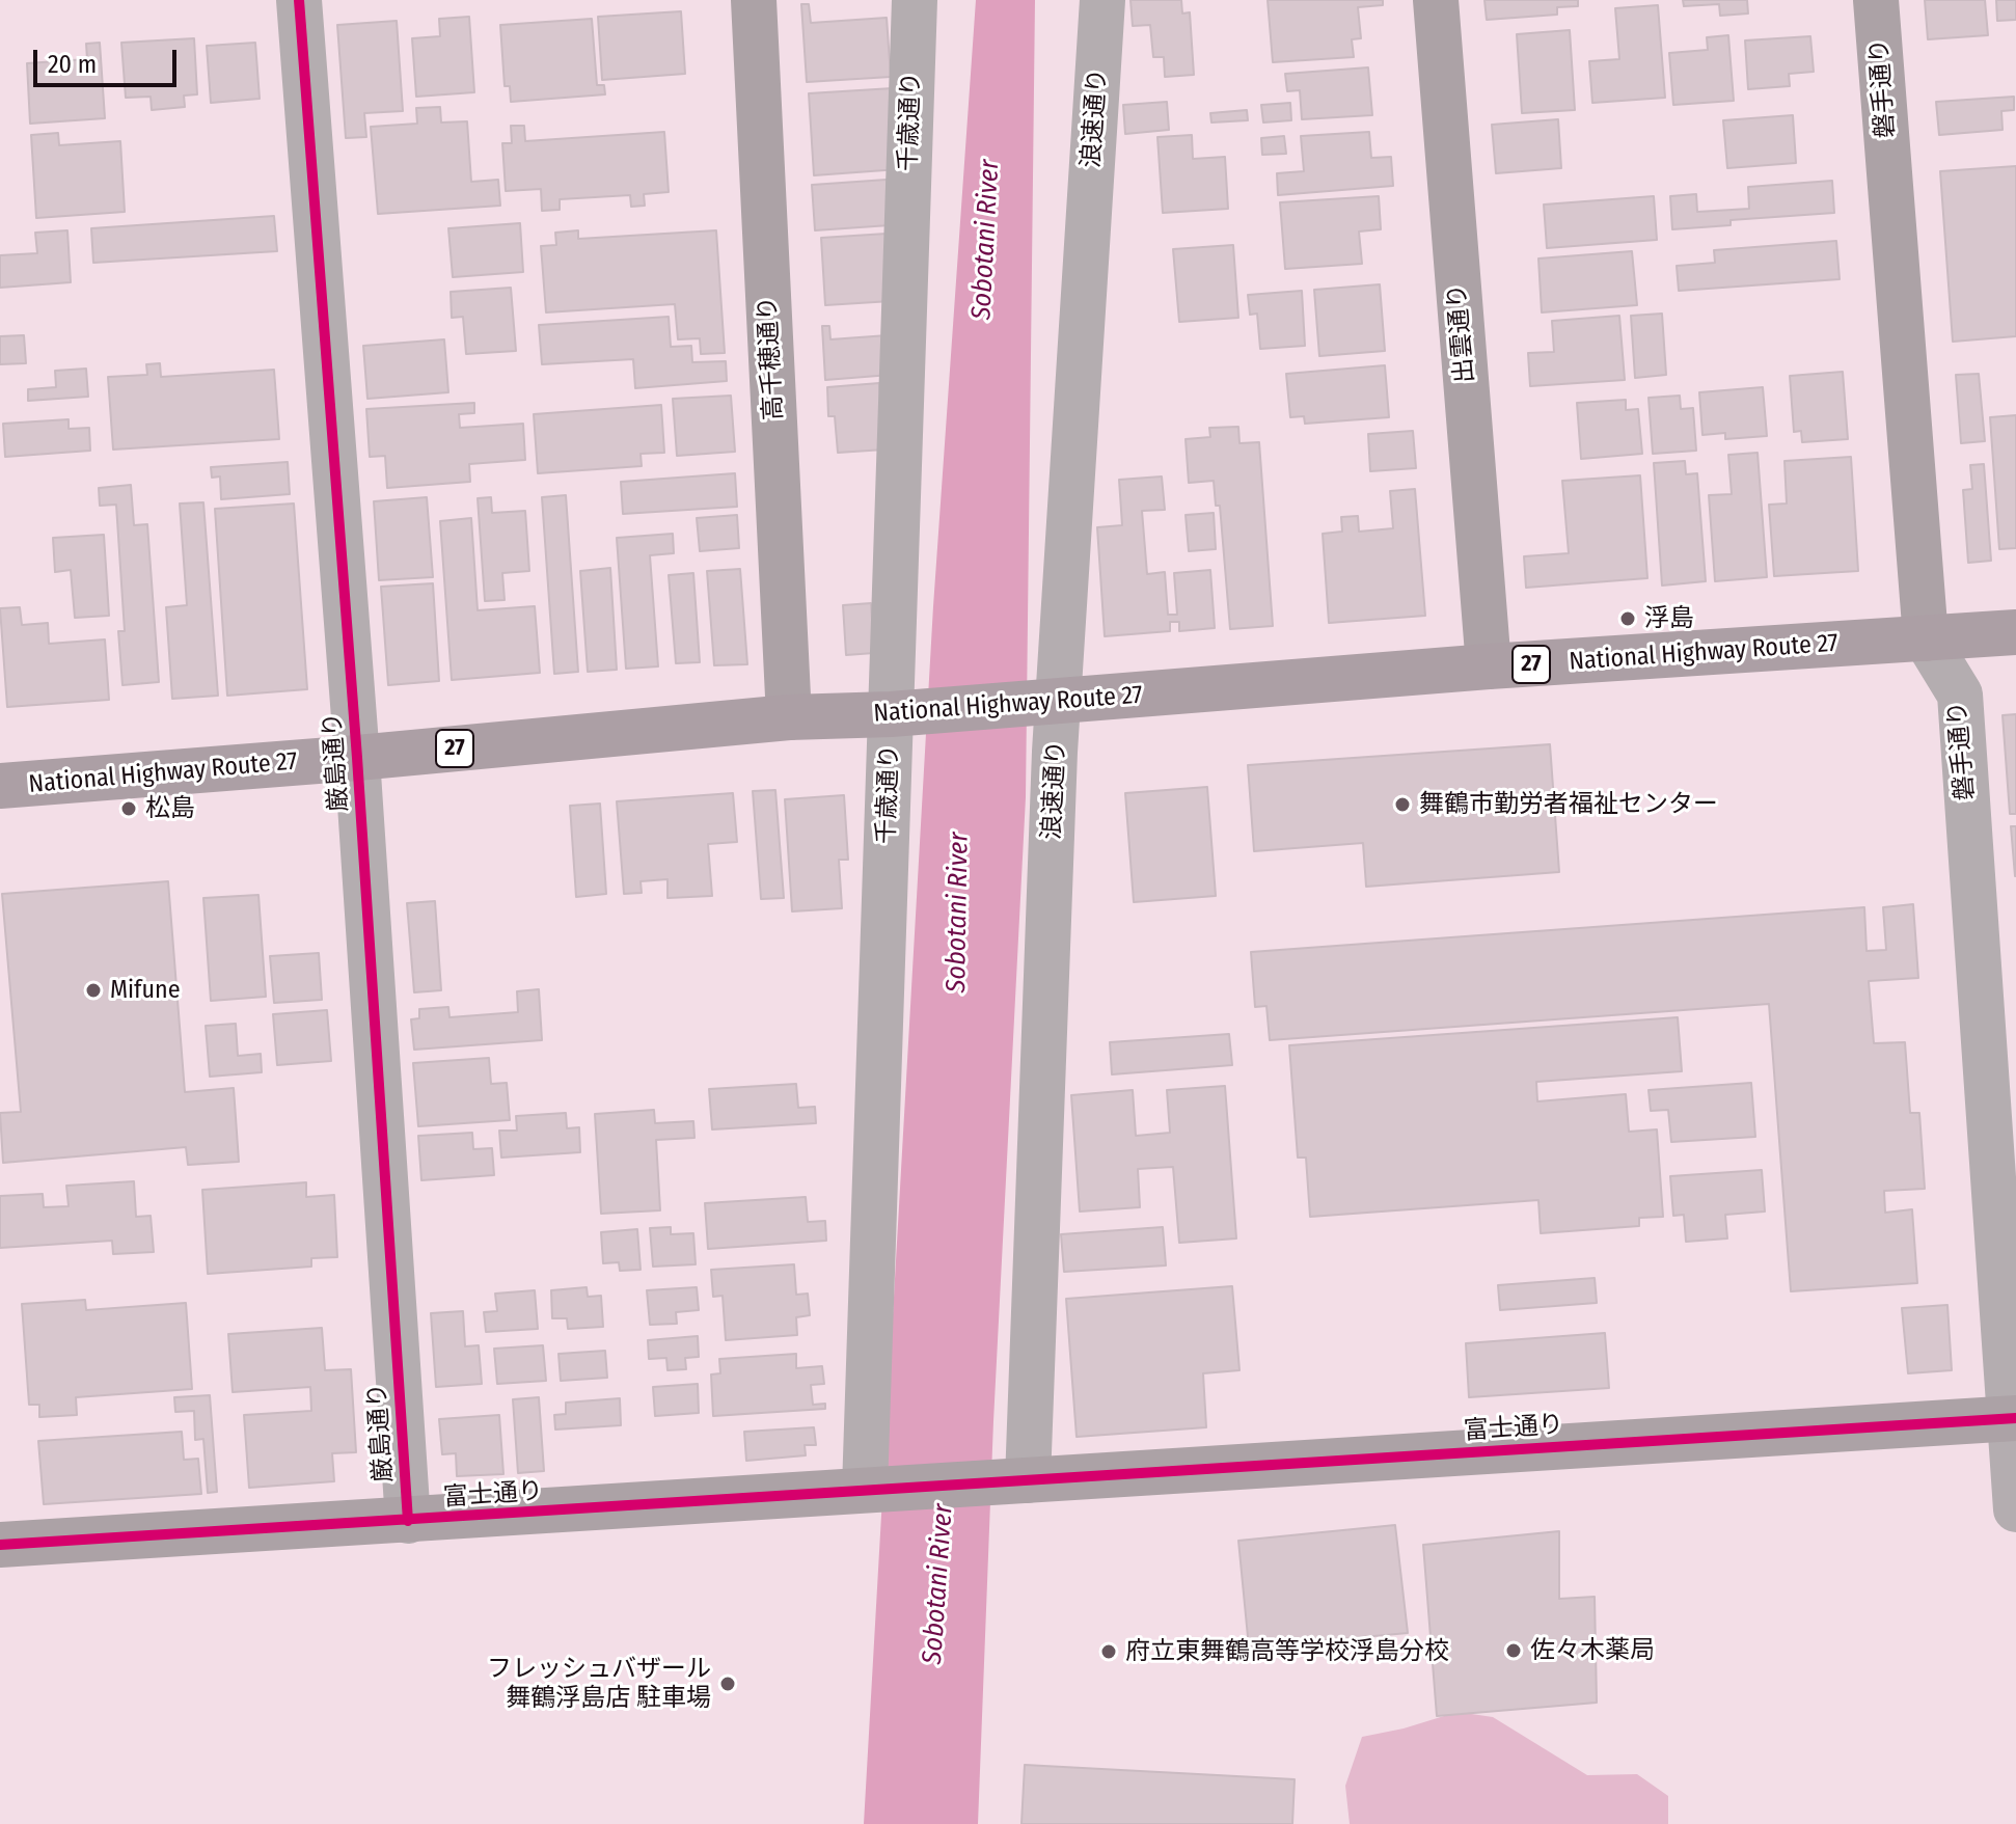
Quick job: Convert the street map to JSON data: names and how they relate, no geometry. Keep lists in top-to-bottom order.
{
  "streets": {
    "highway": ["National Highway Route 27", "27"],
    "street": [
      "磐手通り",
      "浪速通り",
      "千歳通り",
      "出雲通り",
      "高千穂通り",
      "厳島通り",
      "富士通り"
    ]
  },
  "crossings": [
    ["磐手通り", "National Highway Route 27"],
    ["磐手通り", "富士通り"],
    ["浪速通り", "National Highway Route 27"],
    ["浪速通り", "富士通り"],
    ["千歳通り", "National Highway Route 27"],
    ["千歳通り", "富士通り"],
    ["出雲通り", "National Highway Route 27"],
    ["高千穂通り", "National Highway Route 27"],
    ["National Highway Route 27", "厳島通り"],
    ["厳島通り", "富士通り"]
  ],
  "water": ["Sobotani River"],
  "places": [
    "浮島",
    "舞鶴市勤労者福祉センター",
    "松島",
    "Mifune",
    "佐々木薬局",
    "府立東舞鶴高等学校浮島分校",
    "フレッシュバザール 舞鶴浮島店 駐車場"
  ],
  "scale_bar": "20 m"
}
